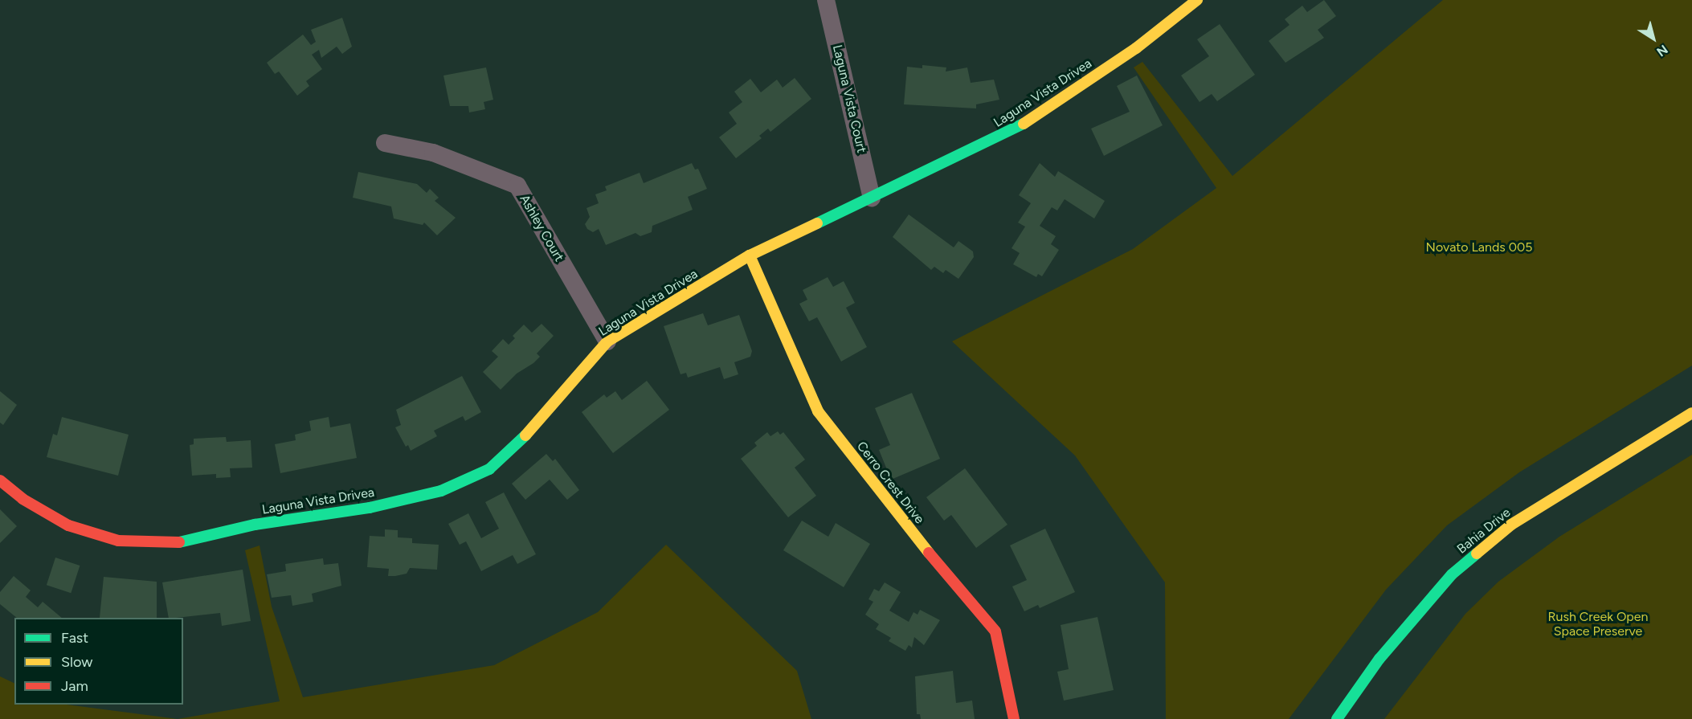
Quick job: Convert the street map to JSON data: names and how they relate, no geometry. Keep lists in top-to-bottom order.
{
  "streets": {
    "street": [
      "Laguna Vista Drivea",
      "Laguna Vista Court",
      "Ashley Court",
      "Cerro Crest Drive",
      "Bahia Drive"
    ]
  },
  "crossings": [
    ["Laguna Vista Drivea", "Laguna Vista Court"],
    ["Laguna Vista Drivea", "Ashley Court"],
    ["Laguna Vista Drivea", "Cerro Crest Drive"]
  ],
  "parks": ["Novato Lands 005", "Rush Creek Open Space Preserve"],
  "legend": ["Fast", "Slow", "Jam"],
  "north": "bottom right"
}
